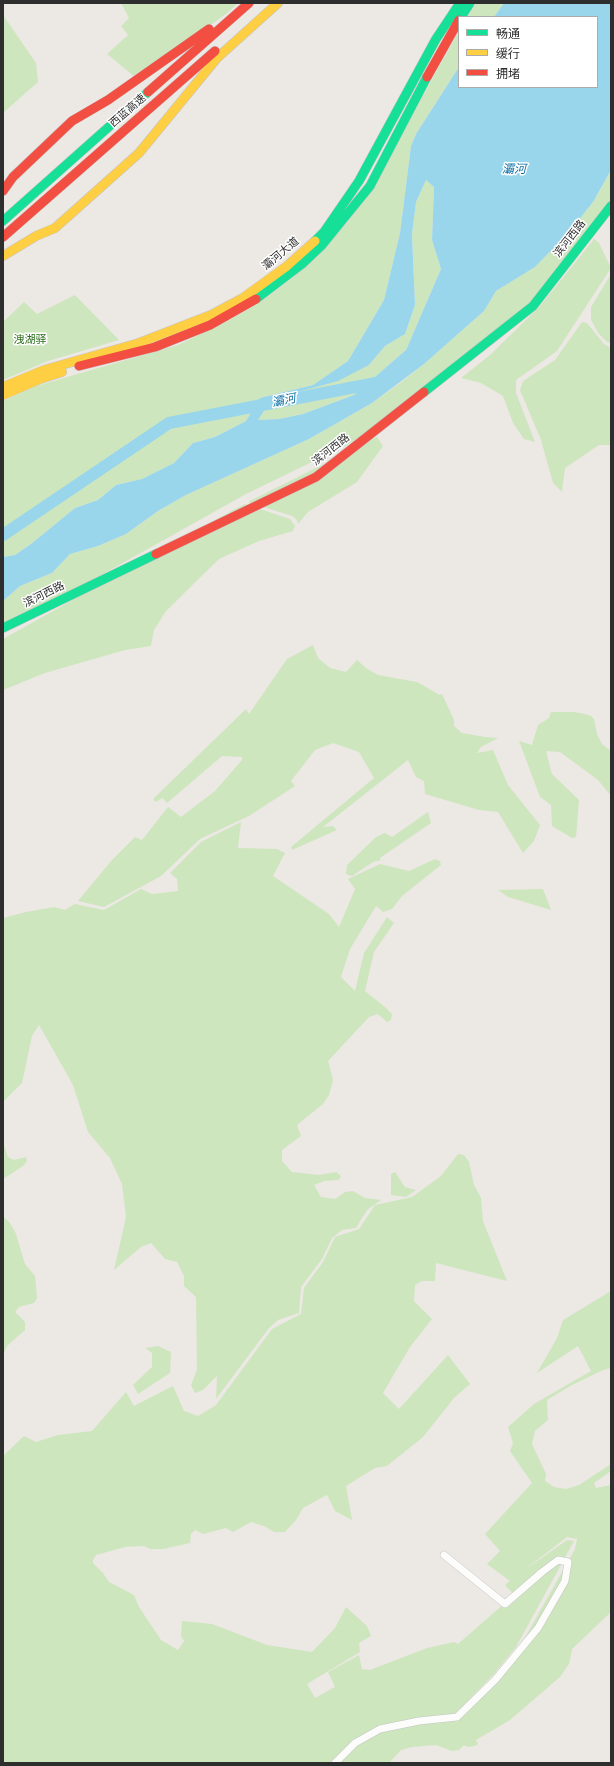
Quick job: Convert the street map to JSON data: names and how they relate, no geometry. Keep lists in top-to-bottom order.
{
  "streets": {
    "main road": ["西蓝高速", "滨河西路", "灞河大道"]
  },
  "water": ["灞河"],
  "parks": ["洩湖驿"],
  "legend": ["畅通", "缓行", "拥堵"]
}
